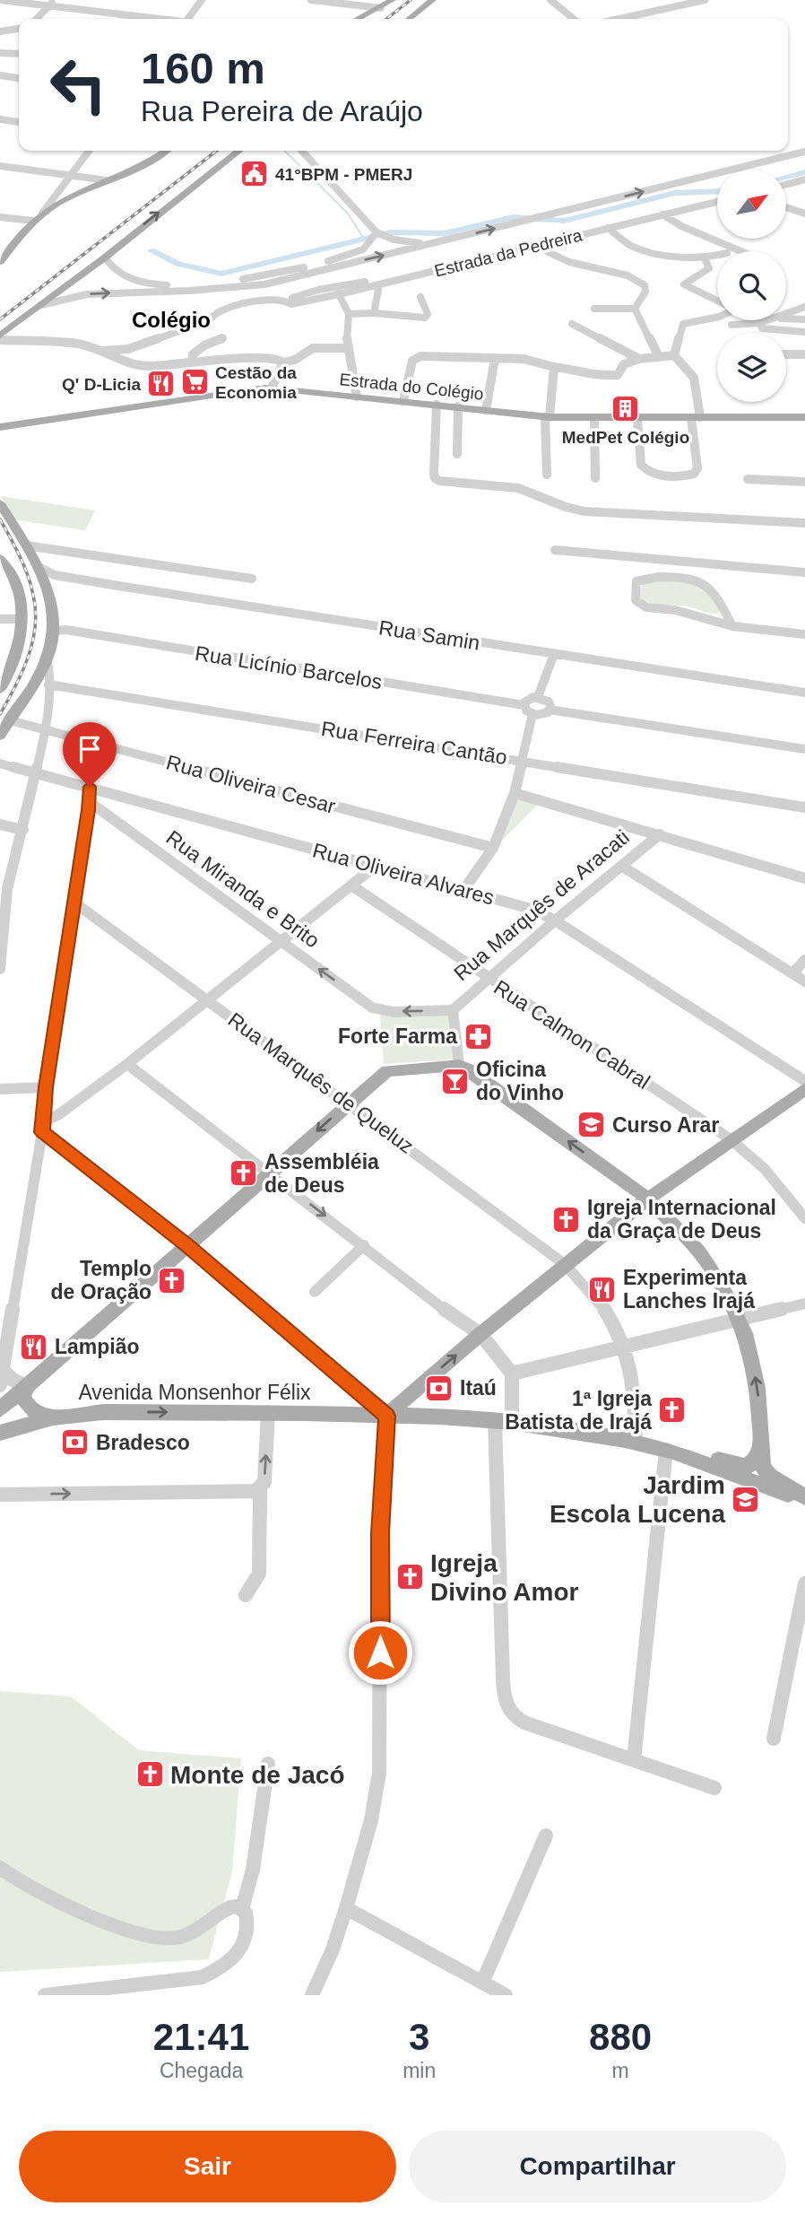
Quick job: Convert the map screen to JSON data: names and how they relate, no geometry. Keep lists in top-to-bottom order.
{
  "streets": {
    "main road": ["Estrada do Colégio", "Avenida Monsenhor Félix"],
    "street": [
      "Estrada da Pedreira",
      "Rua Samin",
      "Rua Licínio Barcelos",
      "Rua Ferreira Cantão",
      "Rua Oliveira Cesar",
      "Rua Oliveira Alvares",
      "Rua Miranda e Brito",
      "Rua Marquês de Aracati",
      "Rua Calmon Cabral",
      "Rua Marquês de Queluz"
    ]
  },
  "crossings": [
    ["Rua Oliveira Alvares", "Rua Marquês de Aracati"],
    ["Rua Miranda e Brito", "Rua Marquês de Aracati"],
    ["Rua Marquês de Aracati", "Rua Calmon Cabral"],
    ["Rua Marquês de Queluz", "Avenida Monsenhor Félix"]
  ],
  "one_way": ["Rua Miranda e Brito"],
  "districts": ["Colégio"],
  "places": {
    "public building": ["41°BPM - PMERJ"],
    "supermarket": ["Cestão da Economia"],
    "restaurant": ["Q' D-Licia", "Experimenta Lanches Irajá", "Lampião"],
    "building": ["MedPet Colégio"],
    "pharmacy": ["Forte Farma"],
    "bar": ["Oficina do Vinho"],
    "school or university": ["Curso Arar", "Jardim Escola Lucena"],
    "church": [
      "Assembléia de Deus",
      "Igreja Internacional da Graça de Deus",
      "Templo de Oração",
      "1ª Igreja Batista de Irajá",
      "Igreja Divino Amor",
      "Monte de Jacó"
    ],
    "bank": ["Itaú", "Bradesco"]
  },
  "north": "top right",
  "page": {
    "turn": ["160 m", "Rua Pereira de Araújo"],
    "eta": [
      "21:41",
      "Chegada",
      "3",
      "min",
      "880",
      "m"
    ],
    "buttons": ["Sair", "Compartilhar"]
  }
}
